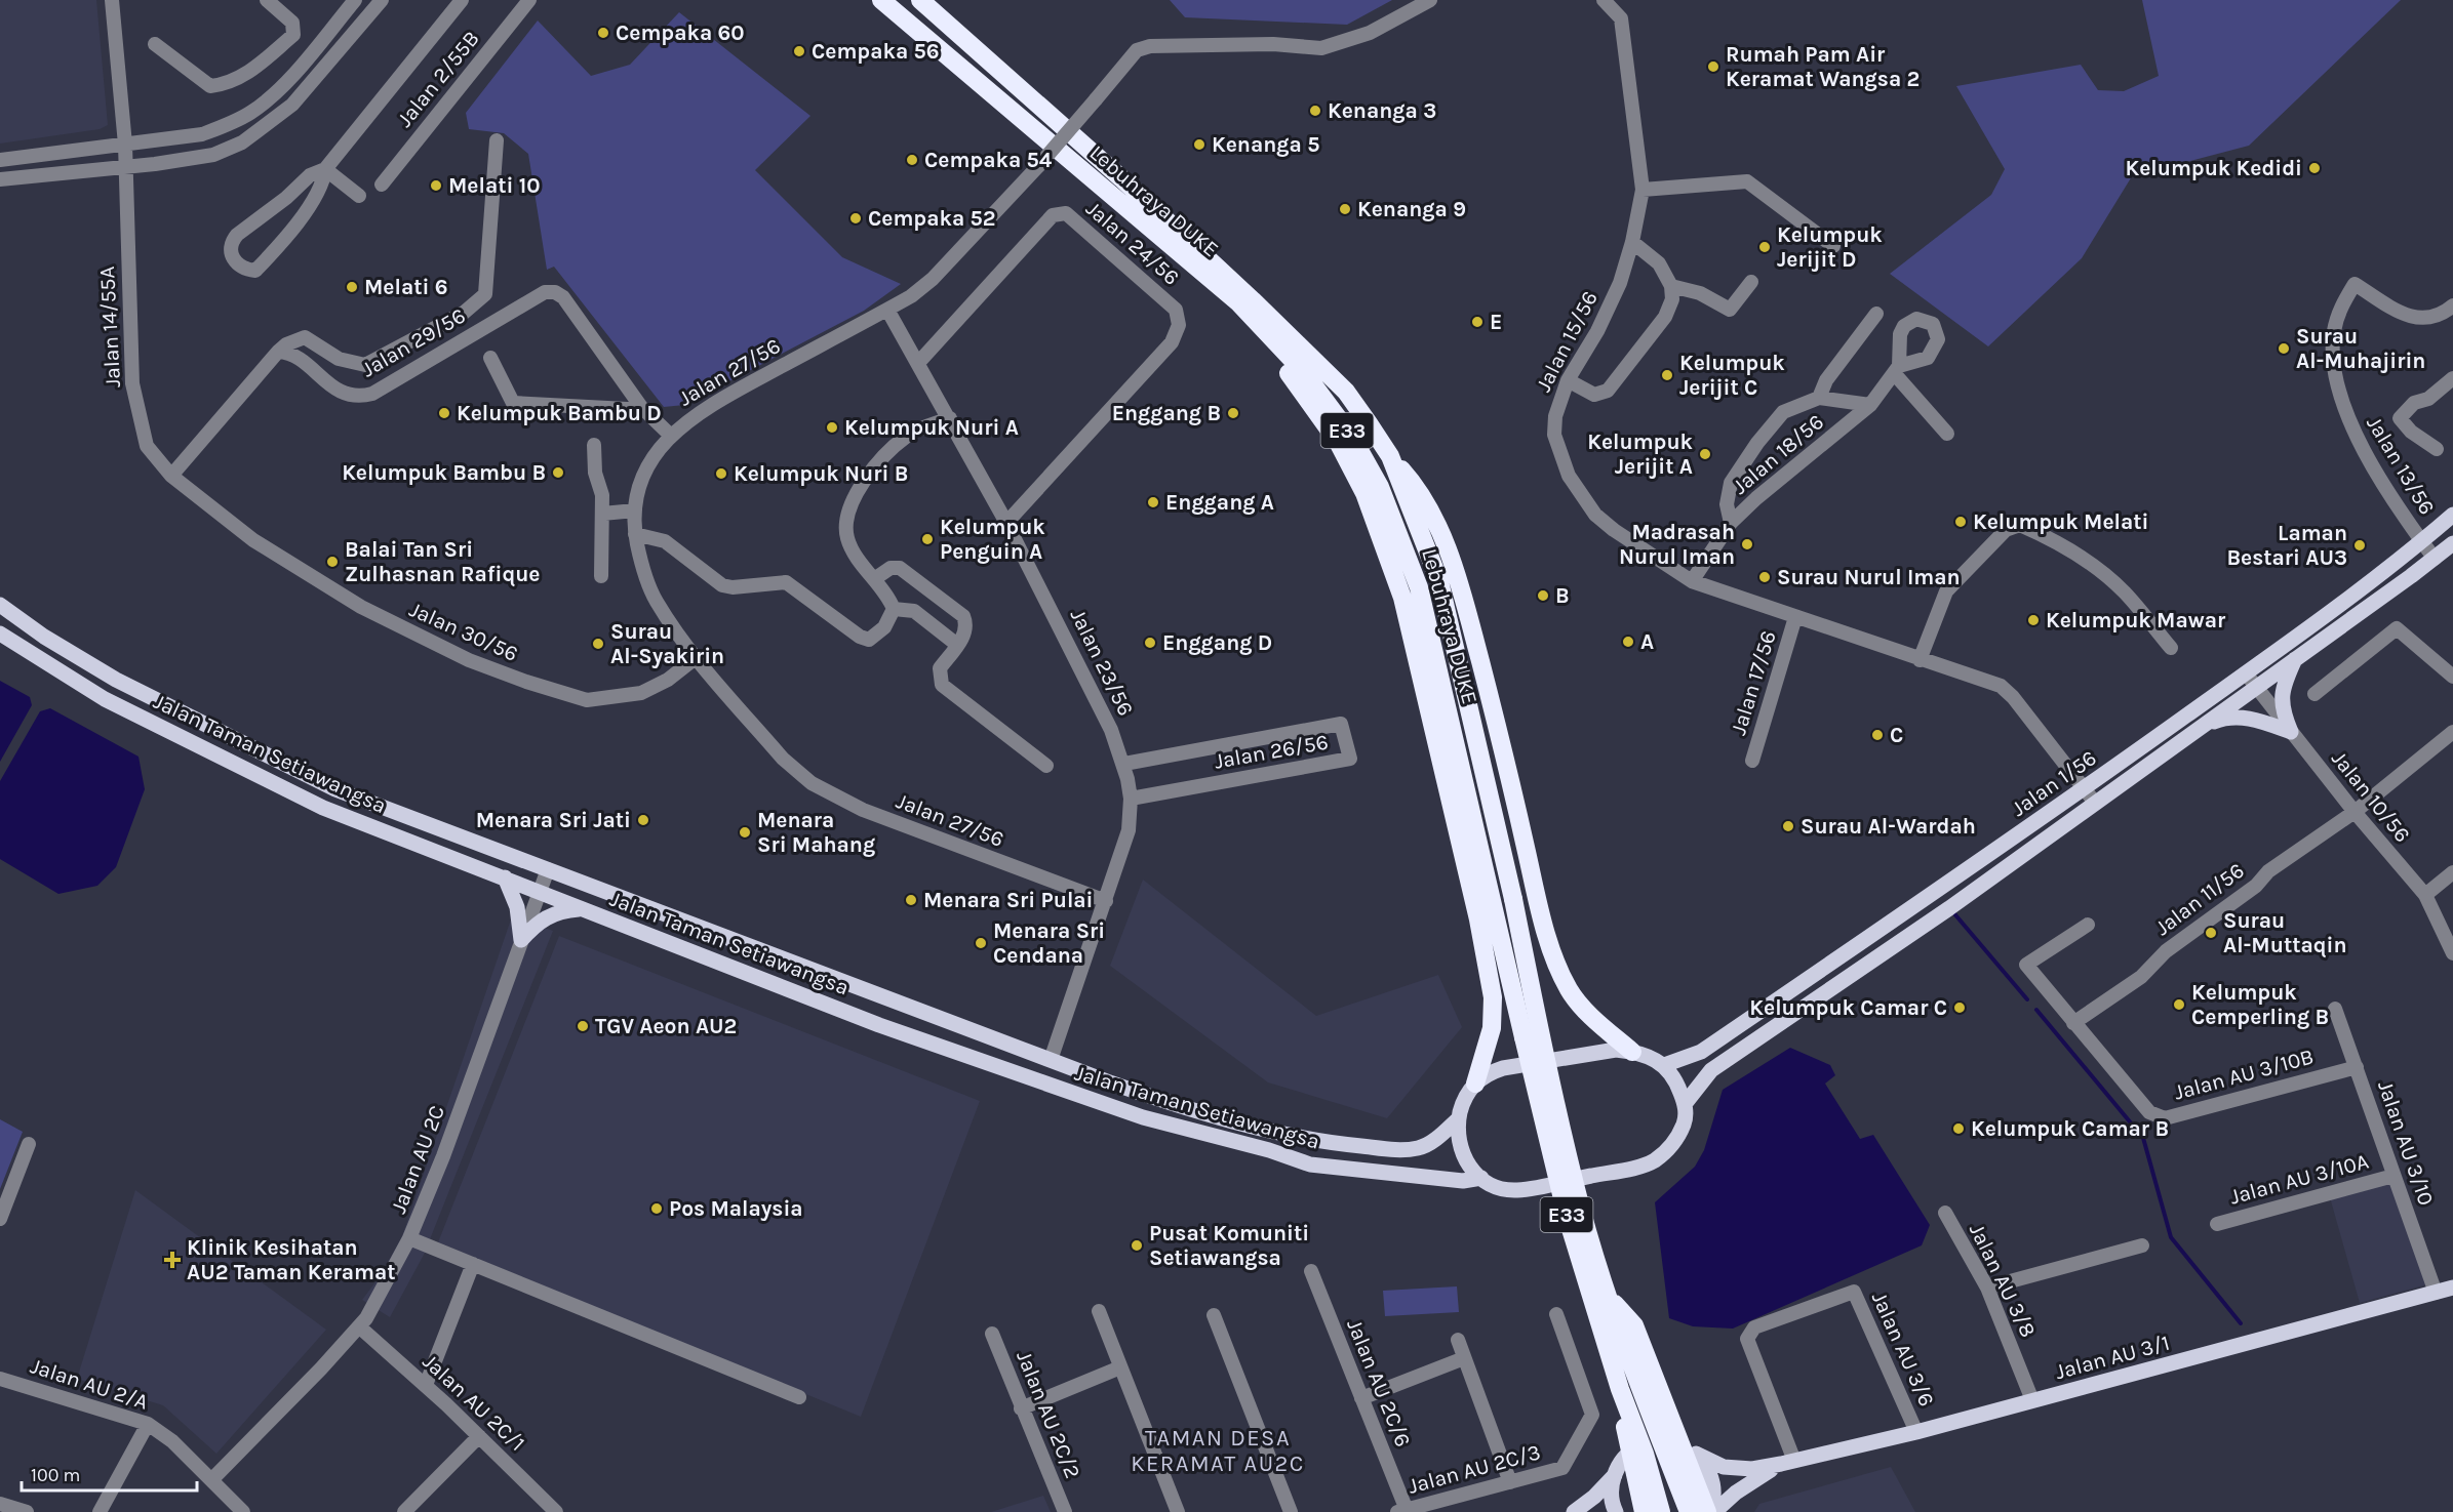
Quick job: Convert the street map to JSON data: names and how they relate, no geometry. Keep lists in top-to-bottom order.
{
  "streets": {
    "highway": ["Lebuhraya DUKE", "E33"],
    "main road": ["Jalan Taman Setiawangsa", "Jalan 1/56", "Jalan AU 3/1"],
    "street": [
      "Jalan 2/55B",
      "Jalan 24/56",
      "Jalan 14/55A",
      "Jalan 15/56",
      "Jalan 29/56",
      "Jalan 27/56",
      "Jalan 18/56",
      "Jalan 13/56",
      "Jalan 30/56",
      "Jalan 23/56",
      "Jalan 17/56",
      "Jalan 26/56",
      "Jalan 10/56",
      "Jalan 11/56",
      "Jalan AU 3/10B",
      "Jalan AU 3/10",
      "Jalan AU 2C",
      "Jalan AU 3/10A",
      "Jalan AU 3/8",
      "Jalan AU 3/6",
      "Jalan AU 2C/6",
      "Jalan AU 2/A",
      "Jalan AU 2C/1",
      "Jalan AU 2C/2",
      "Jalan AU 2C/3"
    ]
  },
  "crossings": [
    ["Jalan 24/56", "Jalan 23/56"],
    ["Jalan 14/55A", "Jalan 30/56"],
    ["Jalan 15/56", "Jalan 18/56"],
    ["Jalan 15/56", "Jalan 17/56"],
    ["Jalan 15/56", "Jalan 1/56"],
    ["Jalan 29/56", "Jalan 27/56"],
    ["Jalan 27/56", "Jalan 30/56"],
    ["Jalan 27/56", "Jalan 23/56"],
    ["Jalan 13/56", "Jalan 1/56"],
    ["Jalan 23/56", "Jalan 26/56"],
    ["Jalan 23/56", "Jalan Taman Setiawangsa"],
    ["Jalan Taman Setiawangsa", "Jalan 1/56"],
    ["Jalan Taman Setiawangsa", "Jalan AU 2C"],
    ["Jalan 1/56", "Jalan 10/56"],
    ["Jalan 10/56", "Jalan 11/56"],
    ["Jalan 11/56", "Jalan AU 3/10B"],
    ["Jalan AU 3/10B", "Jalan AU 3/10"],
    ["Jalan AU 3/10", "Jalan AU 3/10A"],
    ["Jalan AU 3/10", "Jalan AU 3/1"],
    ["Jalan AU 2C", "Jalan AU 2/A"],
    ["Jalan AU 2C", "Jalan AU 2C/1"],
    ["Jalan AU 3/8", "Jalan AU 3/1"],
    ["Jalan AU 3/6", "Jalan AU 3/1"],
    ["Jalan AU 2C/6", "Jalan AU 2C/3"]
  ],
  "districts": ["TAMAN DESA KERAMAT AU2C"],
  "places": {
    "other": [
      "Cempaka 60",
      "Cempaka 56",
      "Rumah Pam Air Keramat Wangsa 2",
      "Kenanga 3",
      "Kenanga 5",
      "Cempaka 54",
      "Kelumpuk Kedidi",
      "Melati 10",
      "Kenanga 9",
      "Cempaka 52",
      "Kelumpuk Jerijit D",
      "Melati 6",
      "E",
      "Surau Al-Muhajirin",
      "Kelumpuk Jerijit C",
      "Kelumpuk Bambu D",
      "Enggang B",
      "Kelumpuk Nuri A",
      "Kelumpuk Jerijit A",
      "Kelumpuk Bambu B",
      "Kelumpuk Nuri B",
      "Enggang A",
      "Kelumpuk Melati",
      "Kelumpuk Penguin A",
      "Madrasah Nurul Iman",
      "Laman Bestari AU3",
      "Balai Tan Sri Zulhasnan Rafique",
      "Surau Nurul Iman",
      "B",
      "Kelumpuk Mawar",
      "A",
      "Enggang D",
      "Surau Al-Syakirin",
      "C",
      "Menara Sri Jati",
      "Surau Al-Wardah",
      "Menara Sri Mahang",
      "Menara Sri Pulai",
      "Surau Al-Muttaqin",
      "Menara Sri Cendana",
      "Kelumpuk Cemperling B",
      "Kelumpuk Camar C",
      "TGV Aeon AU2",
      "Kelumpuk Camar B",
      "Pos Malaysia",
      "Pusat Komuniti Setiawangsa"
    ],
    "health": ["Klinik Kesihatan AU2 Taman Keramat"]
  },
  "scale_bar": "100 m"
}
